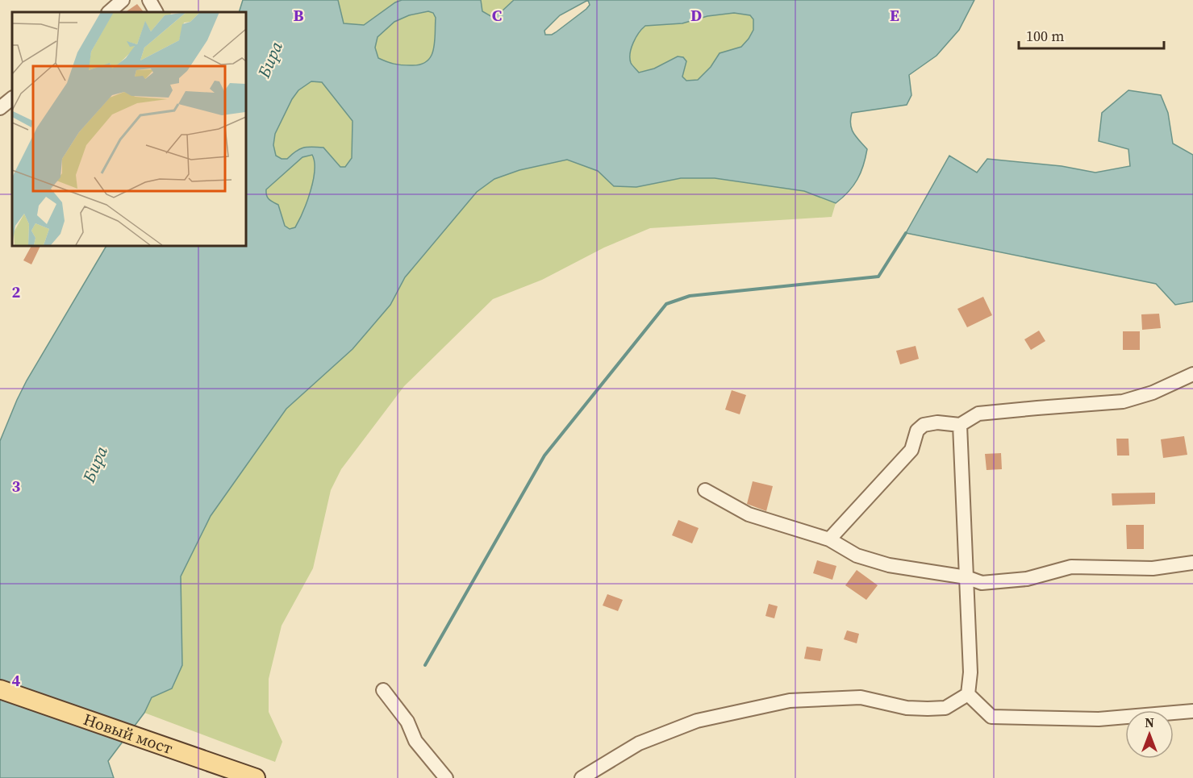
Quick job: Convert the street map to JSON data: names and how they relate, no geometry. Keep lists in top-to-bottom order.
{
  "streets": {
    "main road": ["Новый мост"]
  },
  "water": ["Бира"],
  "scale_bar": "100 m",
  "north": "top",
  "grid": {
    "columns": [
      "B",
      "C",
      "D",
      "E"
    ],
    "rows": ["2", "3", "4"]
  }
}
